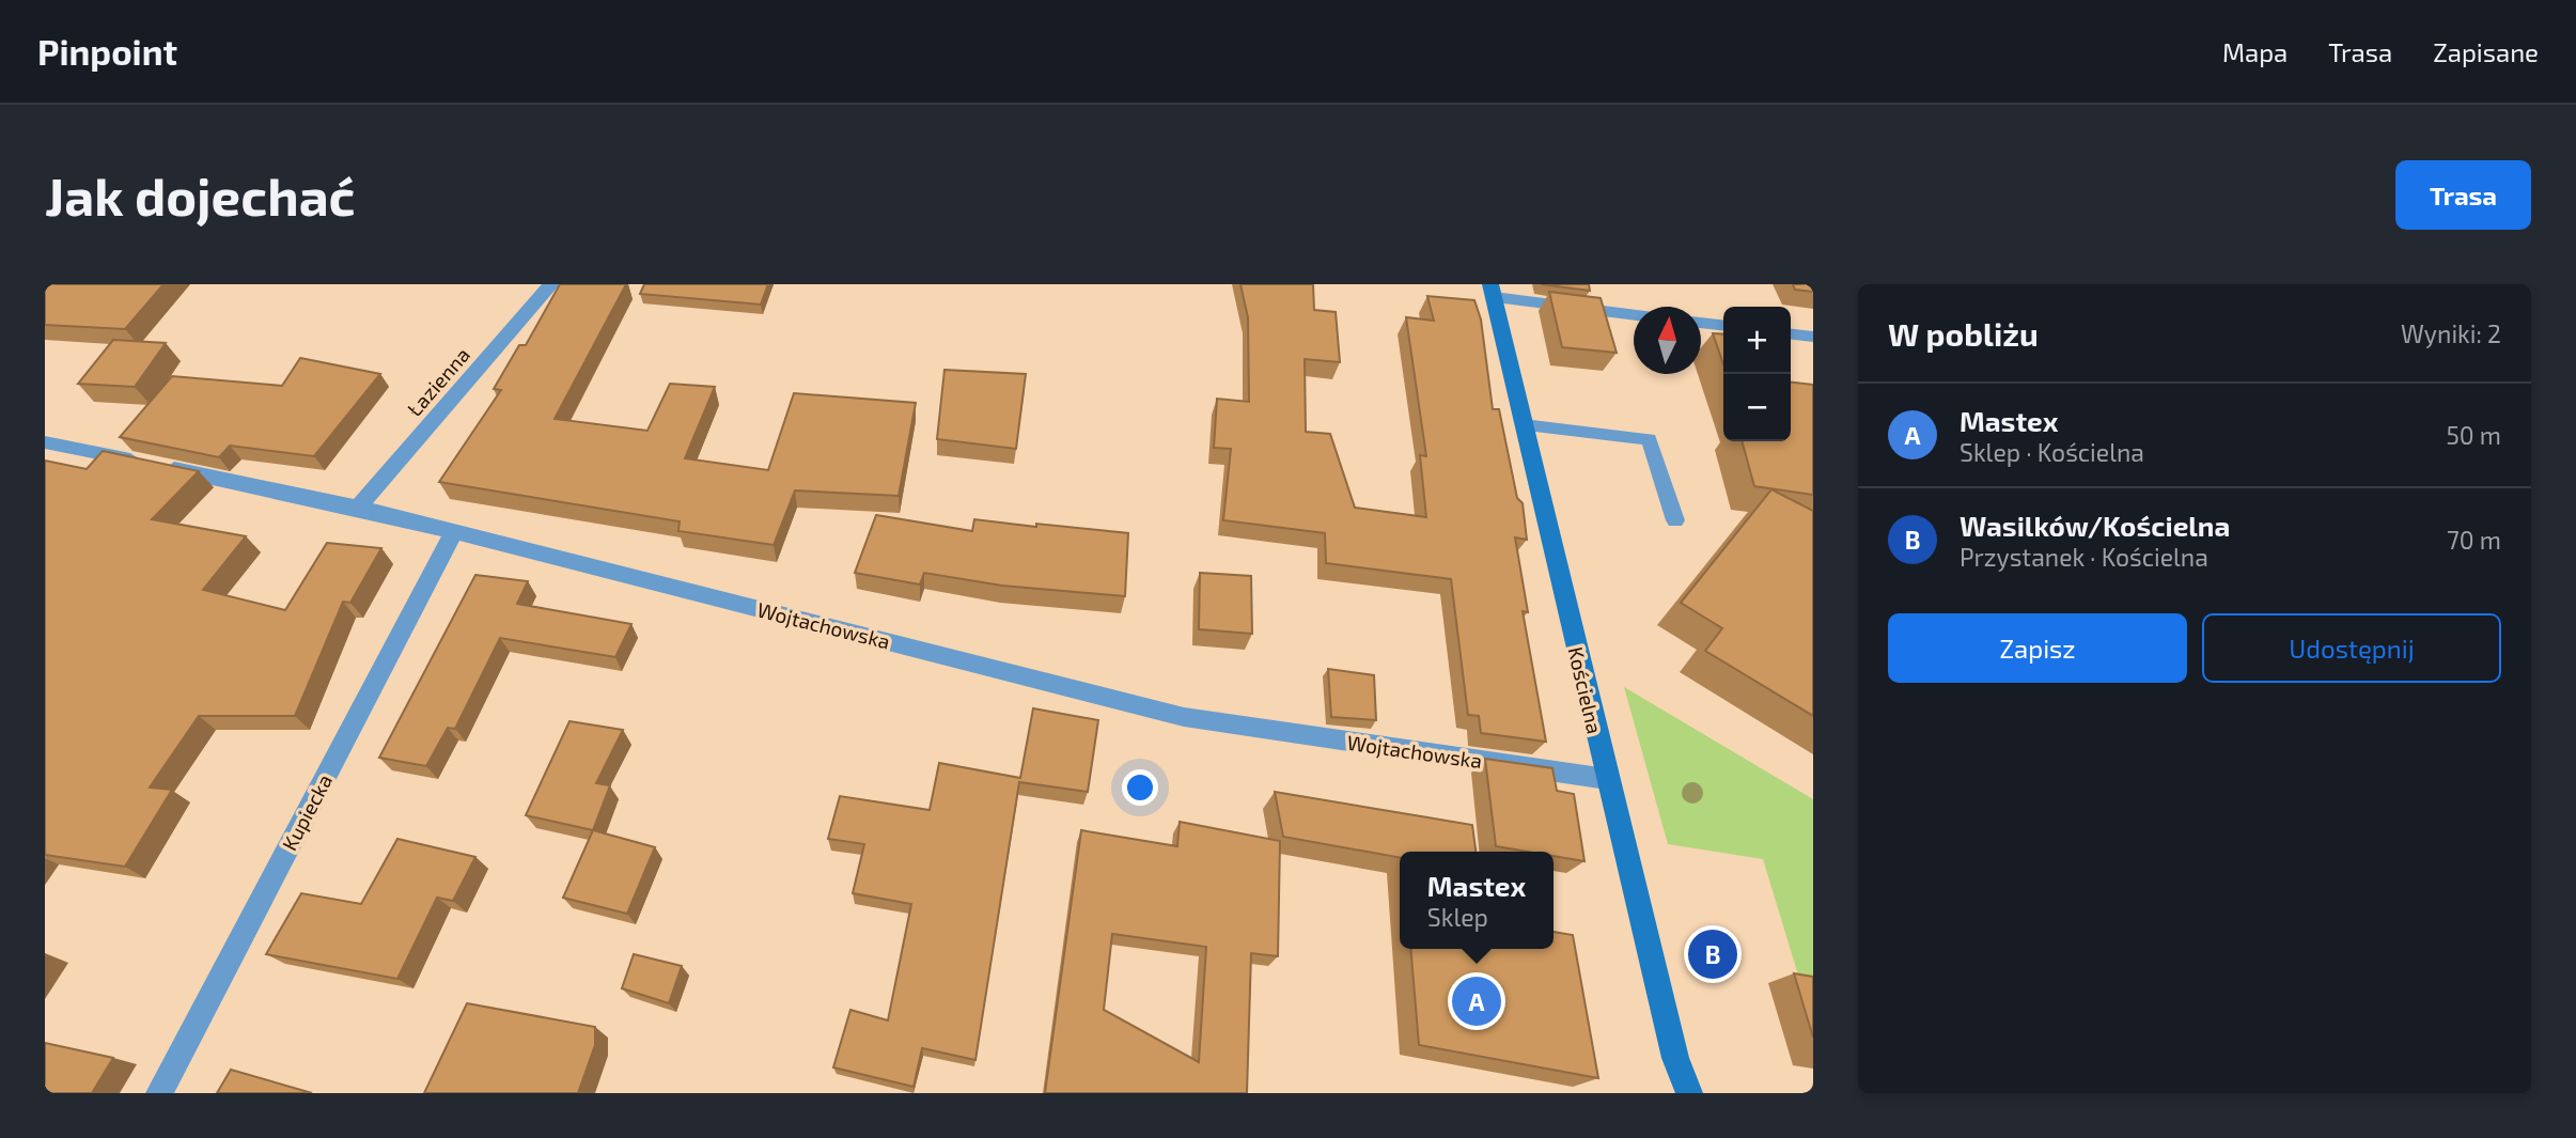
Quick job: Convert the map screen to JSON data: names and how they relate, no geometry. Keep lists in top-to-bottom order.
{
  "streets": {
    "street": [
      "Łazienna",
      "Wojtachowska",
      "Kościelna",
      "Kupiecka"
    ]
  },
  "crossings": [
    ["Łazienna", "Wojtachowska"],
    ["Wojtachowska", "Kościelna"],
    ["Wojtachowska", "Kupiecka"]
  ],
  "north": "top",
  "page": {
    "header": "Pinpoint",
    "nav": ["Mapa", "Trasa", "Zapisane"],
    "buttons": [
      "Trasa",
      ["Zapisz", "Udostępnij"]
    ],
    "title": "Jak dojechać",
    "heading": ["W pobliżu", "Wyniki: 2"],
    "map_buttons": ["+", "−"],
    "list": [
      {
        "mark": "A",
        "name": "Mastex",
        "note": "Sklep · Kościelna",
        "value": "50 m"
      },
      {
        "mark": "B",
        "name": "Wasilków/Kościelna",
        "note": "Przystanek · Kościelna",
        "value": "70 m"
      }
    ],
    "popup": ["Mastex", "Sklep"],
    "pins": ["B", "A"]
  }
}
